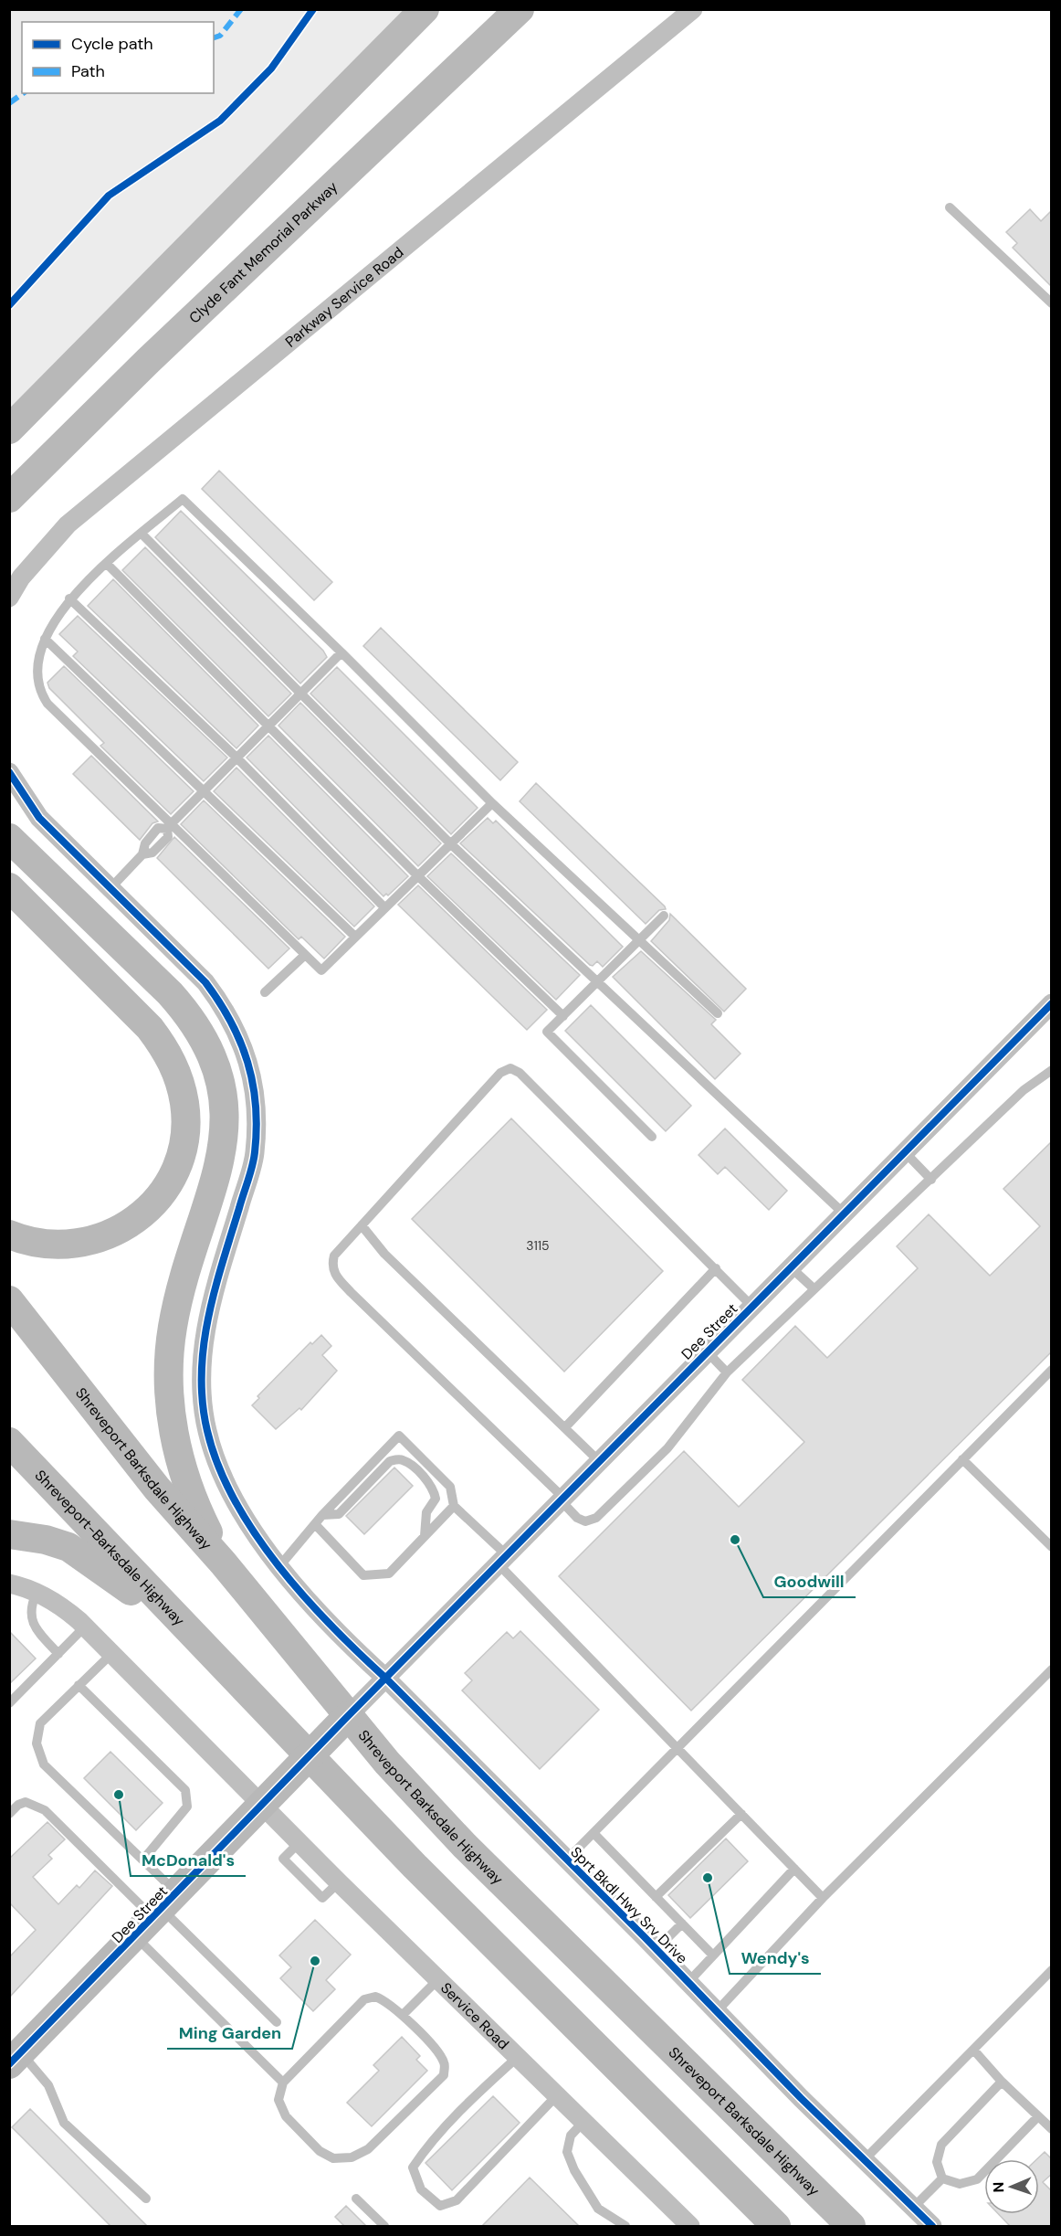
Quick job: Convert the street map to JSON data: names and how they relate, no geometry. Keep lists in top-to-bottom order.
{
  "streets": {
    "main road": [
      "Clyde Fant Memorial Parkway",
      "Dee Street",
      "Shreveport Barksdale Highway",
      "Shreveport-Barksdale Highway"
    ],
    "street": ["Parkway Service Road", "Sprt Bkdl Hwy Srv Drive", "Service Road"]
  },
  "crossings": [
    ["Dee Street", "Sprt Bkdl Hwy Srv Drive"],
    ["Dee Street", "Service Road"]
  ],
  "places": [
    "Goodwill",
    "McDonald's",
    "Wendy's",
    "Ming Garden"
  ],
  "house_numbers": ["3115"],
  "legend": ["Cycle path", "Path"],
  "north": "left"
}
